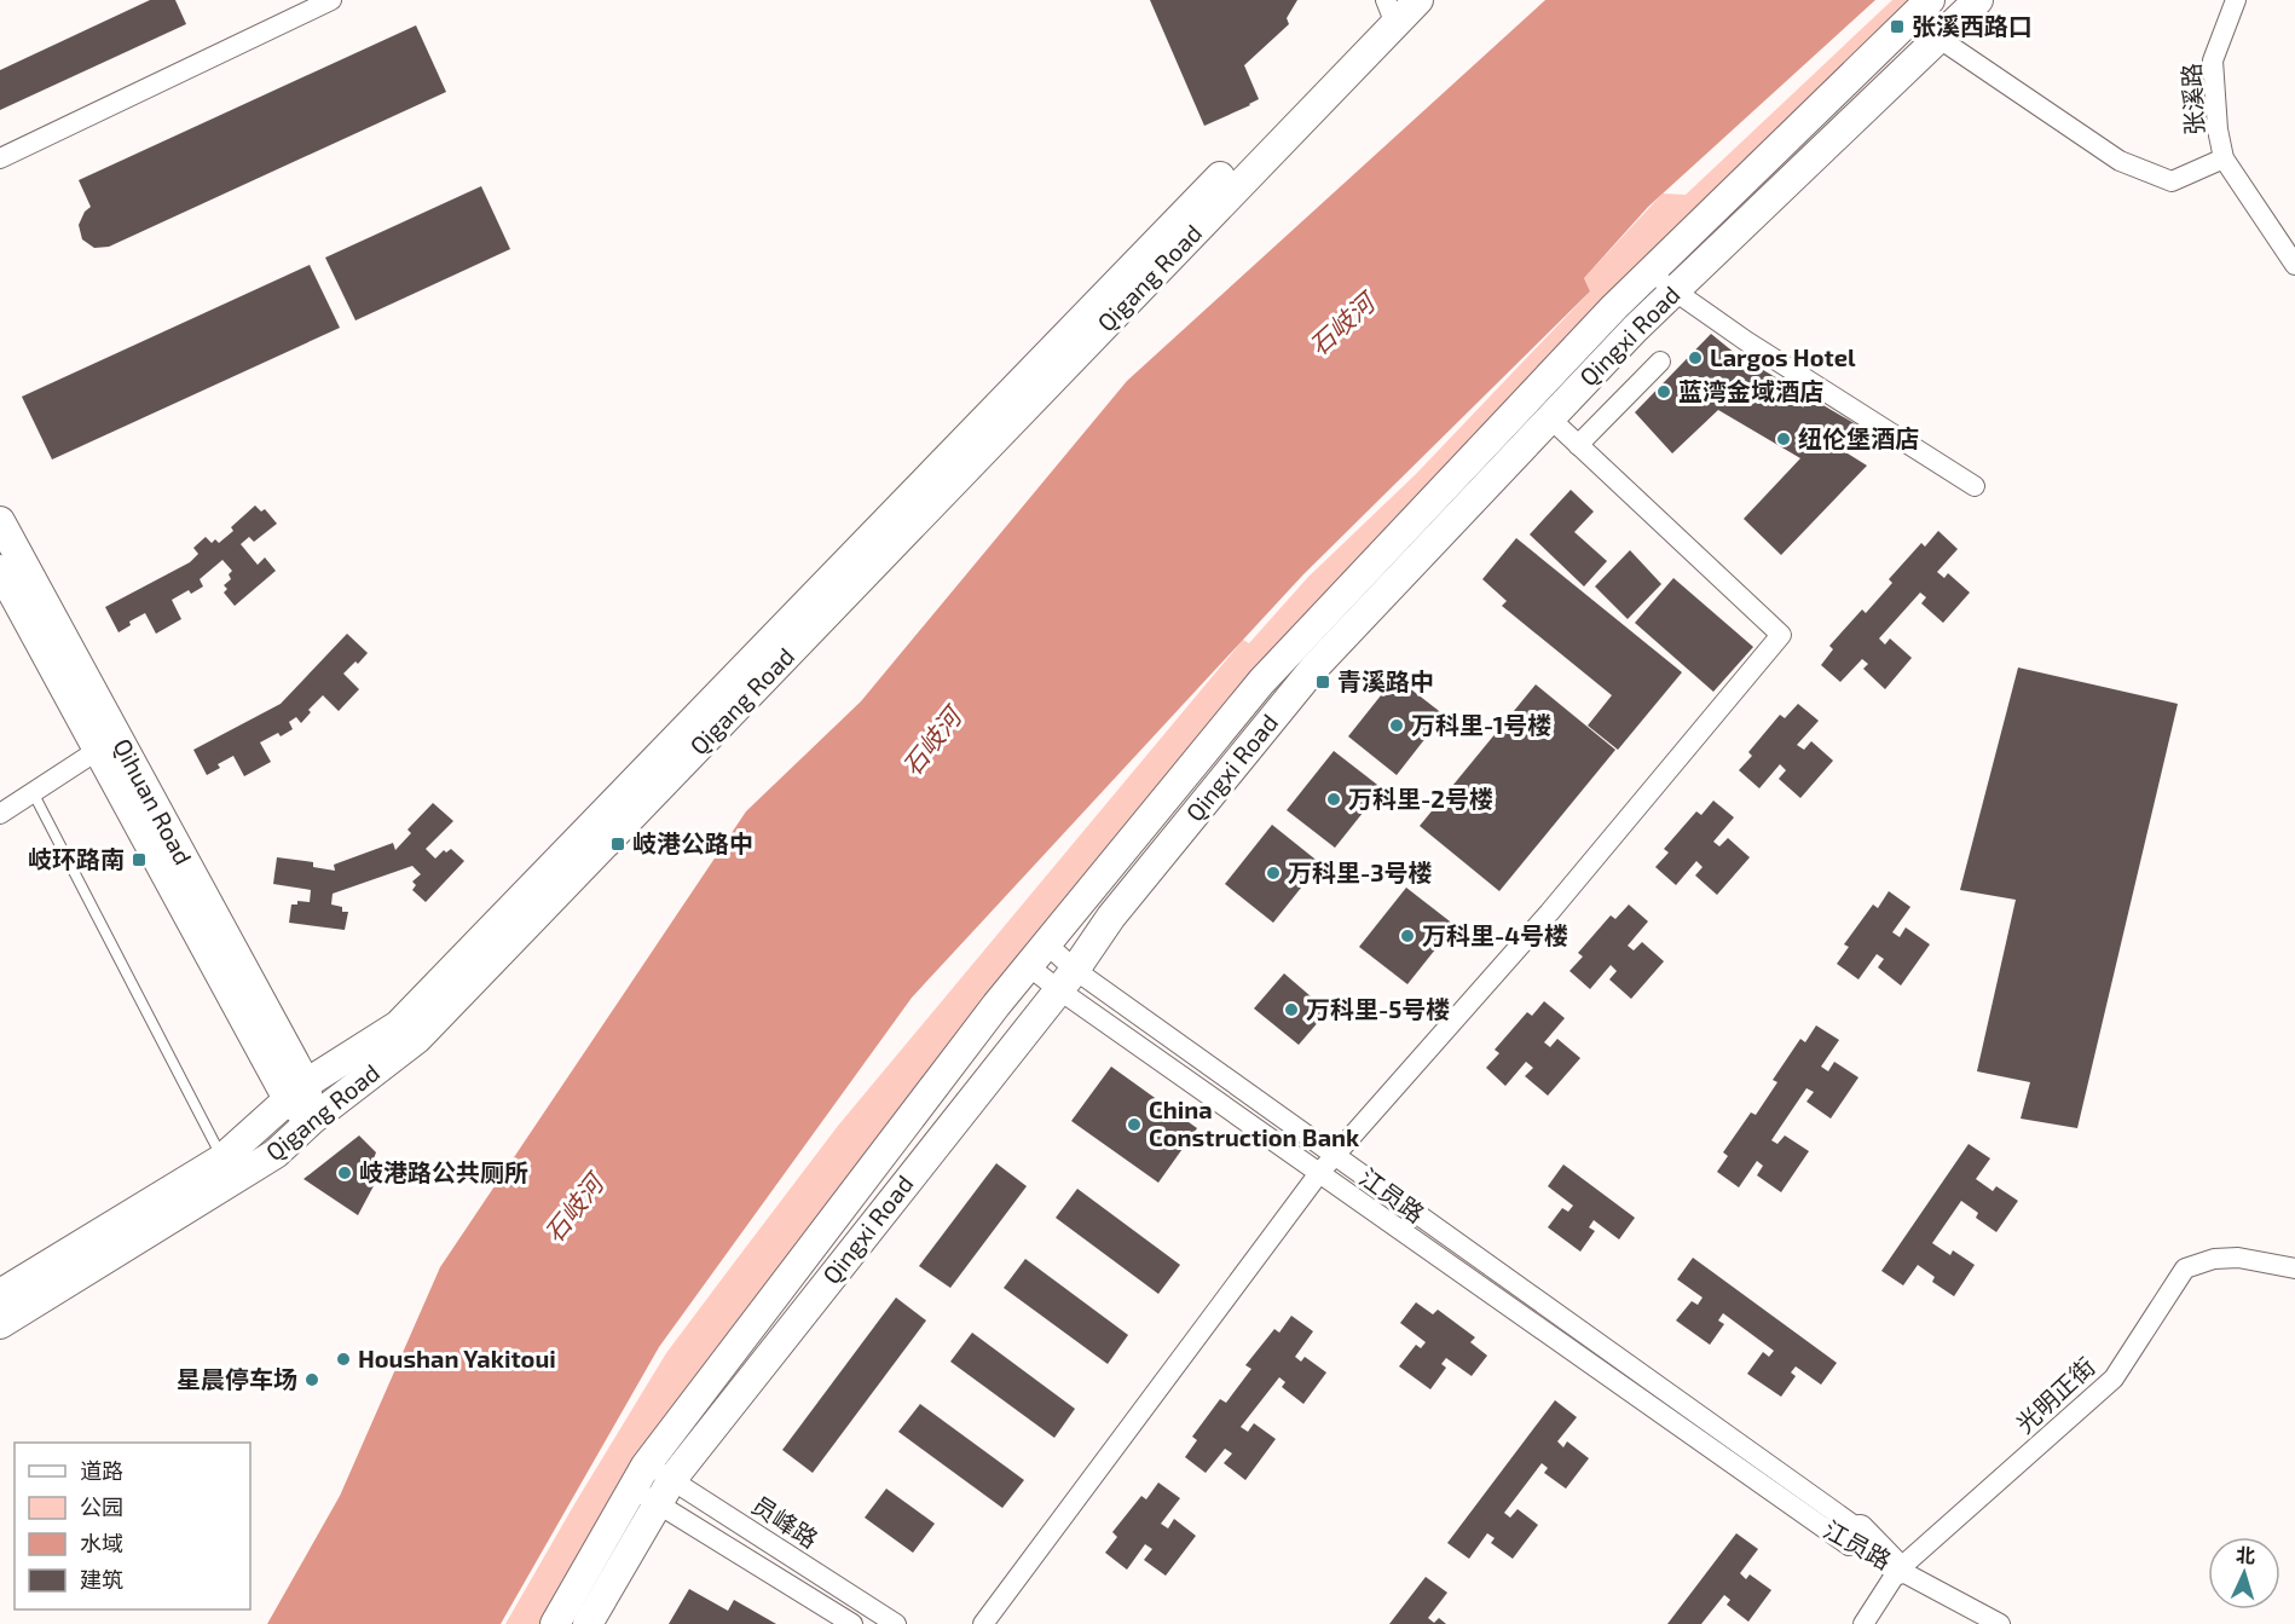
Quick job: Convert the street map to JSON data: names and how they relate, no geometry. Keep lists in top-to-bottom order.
{
  "streets": {
    "main road": [
      "Qigang Road",
      "Qingxi Road",
      "Qihuan Road",
      "江员路"
    ],
    "street": ["张溪路", "光明正街", "员峰路"]
  },
  "crossings": [
    ["Qigang Road", "Qihuan Road"],
    ["Qingxi Road", "江员路"],
    ["Qingxi Road", "员峰路"],
    ["江员路", "光明正街"]
  ],
  "water": ["石岐河"],
  "places": {
    "transit": [
      "张溪西路口",
      "青溪路中",
      "岐港公路中",
      "岐环路南"
    ],
    "other": [
      "Largos Hotel",
      "蓝湾金域酒店",
      "纽伦堡酒店",
      "万科里-1号楼",
      "万科里-2号楼",
      "万科里-3号楼",
      "万科里-4号楼",
      "万科里-5号楼",
      "China Construction Bank",
      "岐港路公共厕所",
      "Houshan Yakitoui",
      "星晨停车场"
    ]
  },
  "legend": [
    "道路",
    "公园",
    "水域",
    "建筑"
  ],
  "north": "top"
}
